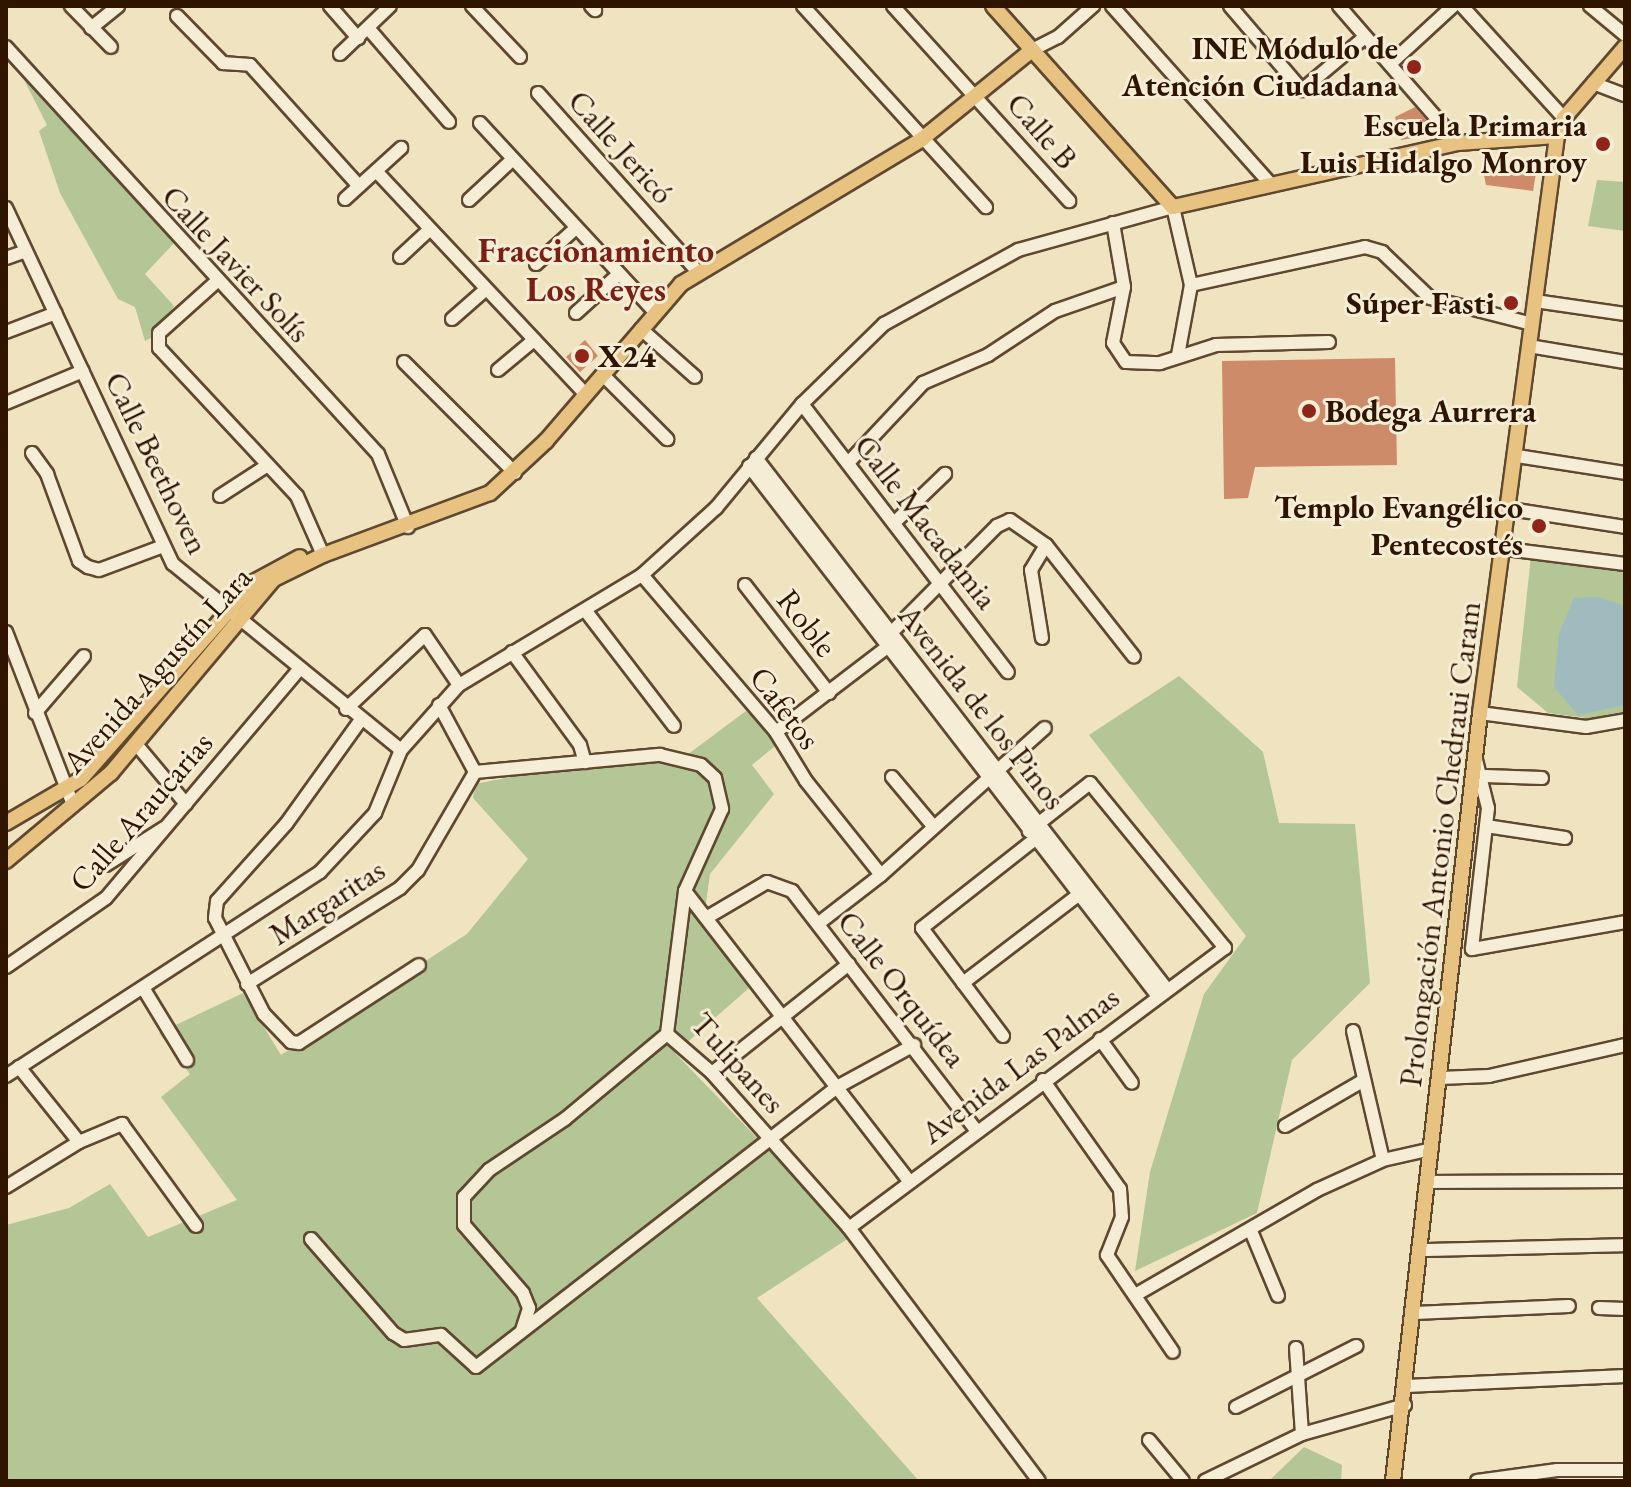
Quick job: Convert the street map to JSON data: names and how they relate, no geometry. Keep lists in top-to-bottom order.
{
  "streets": {
    "main road": ["Avenida Agustín Lara", "Prolongación Antonio Chedraui Caram"],
    "street": [
      "Calle B",
      "Calle Jericó",
      "Calle Javier Solís",
      "Calle Beethoven",
      "Calle Macadamia",
      "Roble",
      "Avenida de los Pinos",
      "Cafetos",
      "Calle Araucarias",
      "Margaritas",
      "Calle Orquídea",
      "Tulipanes",
      "Avenida Las Palmas"
    ]
  },
  "crossings": [
    ["Calle B", "Avenida Agustín Lara"],
    ["Calle Jericó", "Avenida Agustín Lara"],
    ["Calle Javier Solís", "Avenida Agustín Lara"],
    ["Calle Beethoven", "Avenida Agustín Lara"],
    ["Calle Beethoven", "Calle Araucarias"],
    ["Avenida de los Pinos", "Avenida Las Palmas"],
    ["Margaritas", "Tulipanes"],
    ["Calle Orquídea", "Avenida Las Palmas"],
    ["Tulipanes", "Avenida Las Palmas"]
  ],
  "districts": ["Fraccionamiento Los Reyes"],
  "places": [
    "INE Módulo de Atención Ciudadana",
    "Escuela Primaria Luis Hidalgo Monroy",
    "Súper Fasti",
    "X24",
    "Bodega Aurrera",
    "Templo Evangélico Pentecostés"
  ]
}
